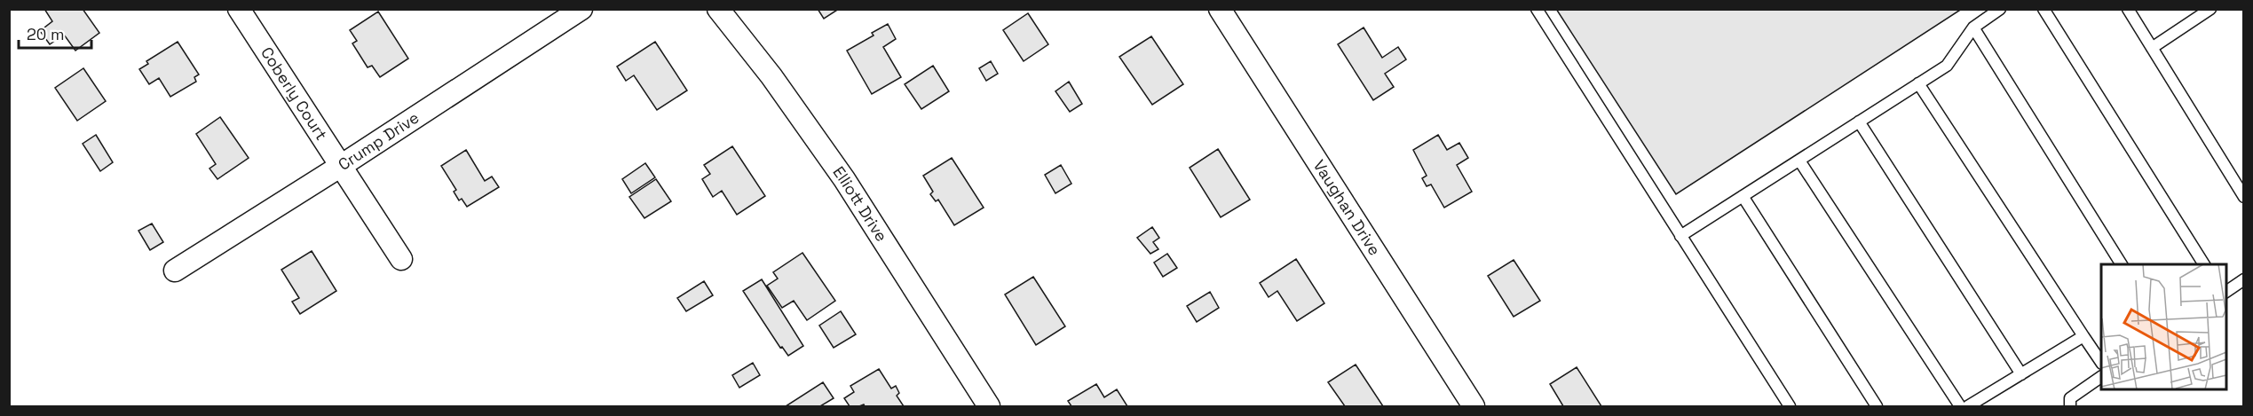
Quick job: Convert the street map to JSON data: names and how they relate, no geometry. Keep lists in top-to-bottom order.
{
  "streets": {
    "street": [
      "Coberly Court",
      "Crump Drive",
      "Elliott Drive",
      "Vaughan Drive"
    ]
  },
  "crossings": [
    ["Coberly Court", "Crump Drive"]
  ],
  "scale_bar": "20 m"
}
